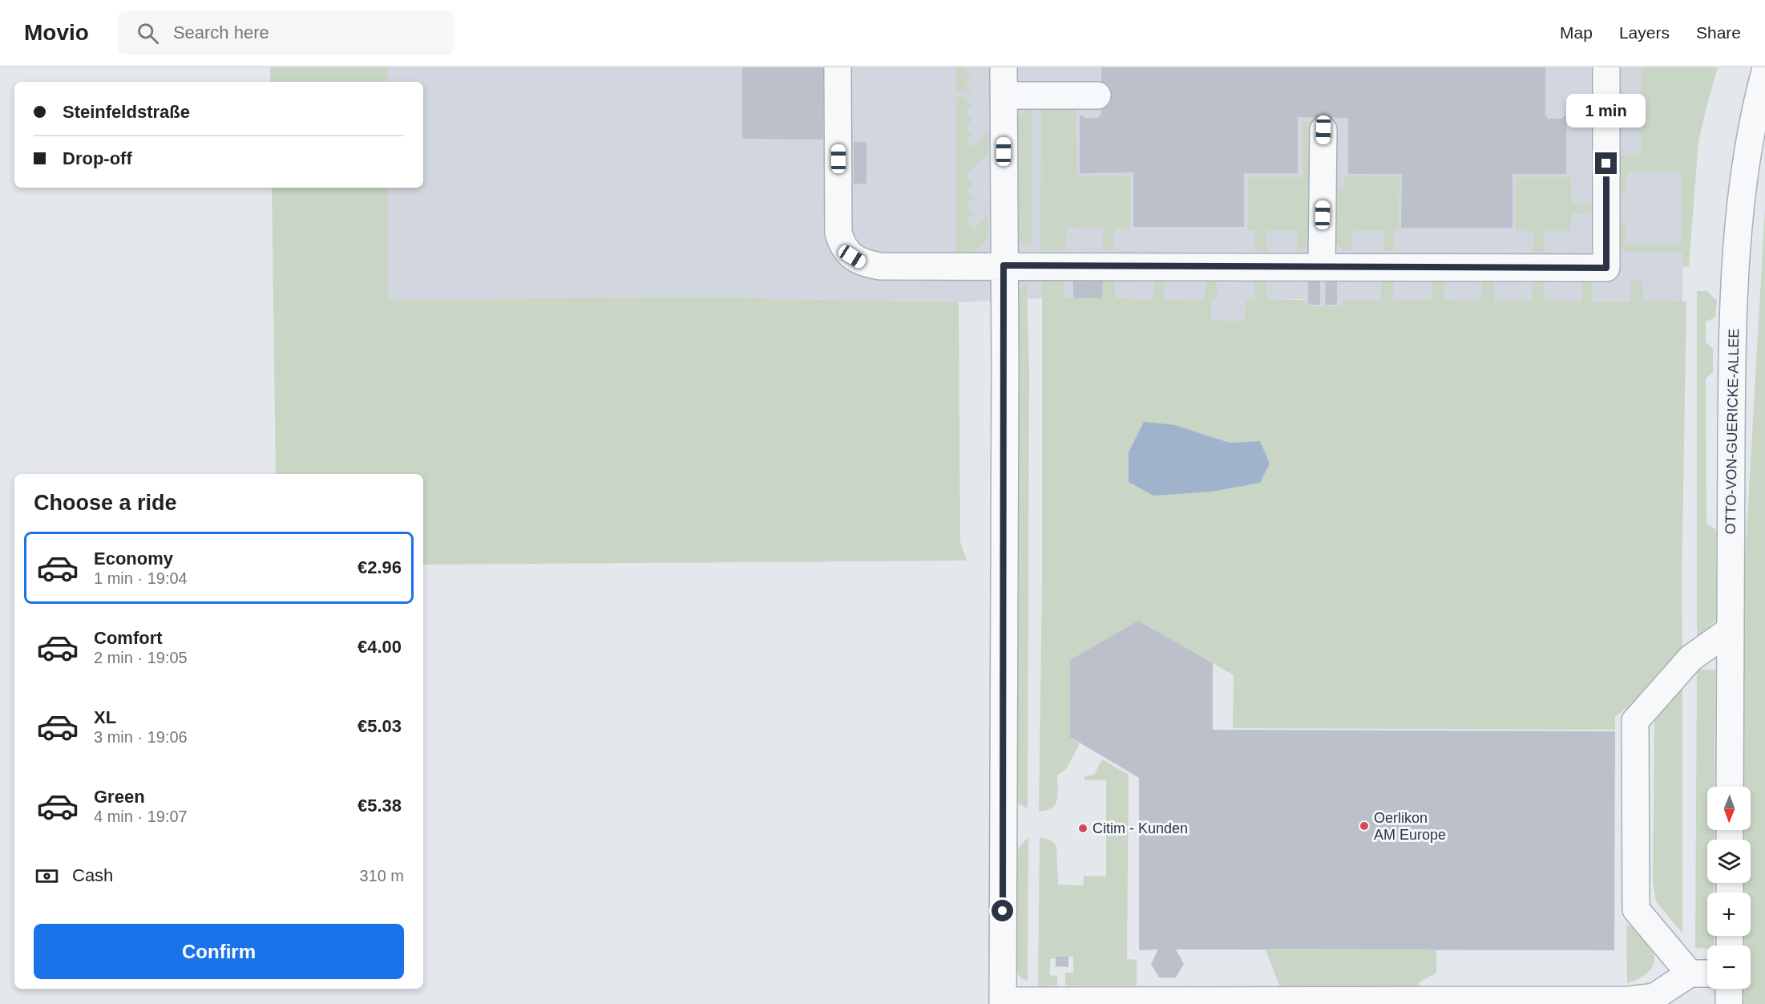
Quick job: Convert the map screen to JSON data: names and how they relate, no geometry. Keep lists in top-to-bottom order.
{
  "streets": {
    "street": ["OTTO-VON-GUERICKE-ALLEE"]
  },
  "places": ["Oerlikon AM Europe", "Citim - Kunden"],
  "north": "bottom",
  "page": {
    "header": "Movio",
    "search": "Search here",
    "nav": ["Map", "Layers", "Share"],
    "banner": ["Steinfeldstraße", "Drop-off"],
    "bubble": "1 min",
    "heading": "Choose a ride",
    "list": [
      {
        "name": "Economy",
        "note": "1 min · 19:04",
        "value": "€2.96"
      },
      {
        "name": "Comfort",
        "note": "2 min · 19:05",
        "value": "€4.00"
      },
      {
        "name": "XL",
        "note": "3 min · 19:06",
        "value": "€5.03"
      },
      {
        "name": "Green",
        "note": "4 min · 19:07",
        "value": "€5.38"
      }
    ],
    "map_buttons": ["+", "−"],
    "pay": ["Cash", "310 m"],
    "buttons": "Confirm"
  }
}
